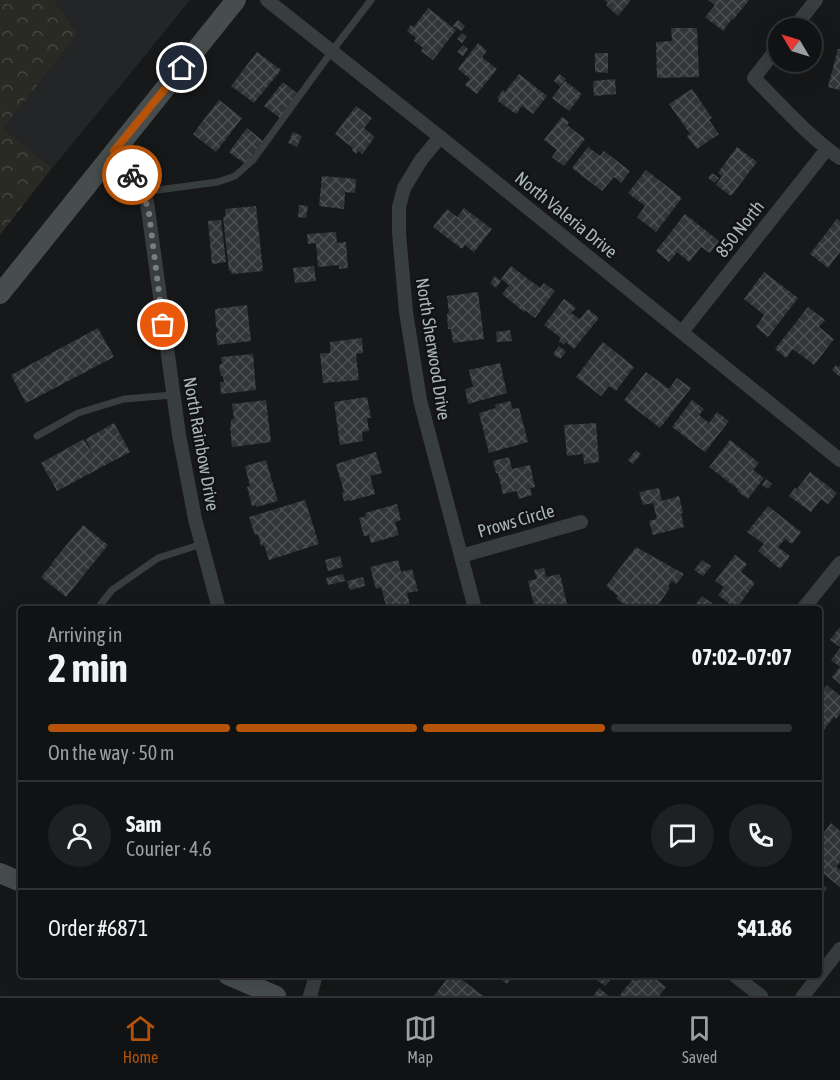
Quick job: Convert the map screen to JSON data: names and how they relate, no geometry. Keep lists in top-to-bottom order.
{
  "streets": {
    "street": [
      "North Valeria Drive",
      "850 North",
      "North Sherwood Drive",
      "North Rainbow Drive",
      "Prows Circle"
    ]
  },
  "crossings": [
    ["North Valeria Drive", "850 North"],
    ["North Valeria Drive", "North Sherwood Drive"],
    ["North Sherwood Drive", "Prows Circle"]
  ],
  "north": "top left",
  "page": {
    "heading": ["2 min", "Arriving in", "07:02–07:07"],
    "panel": [
      "Sam",
      "Courier · 4.6",
      "Order #6871",
      "$41.86"
    ],
    "bar": "On the way · 50 m",
    "tabs": ["Home", "Map", "Saved"]
  }
}
